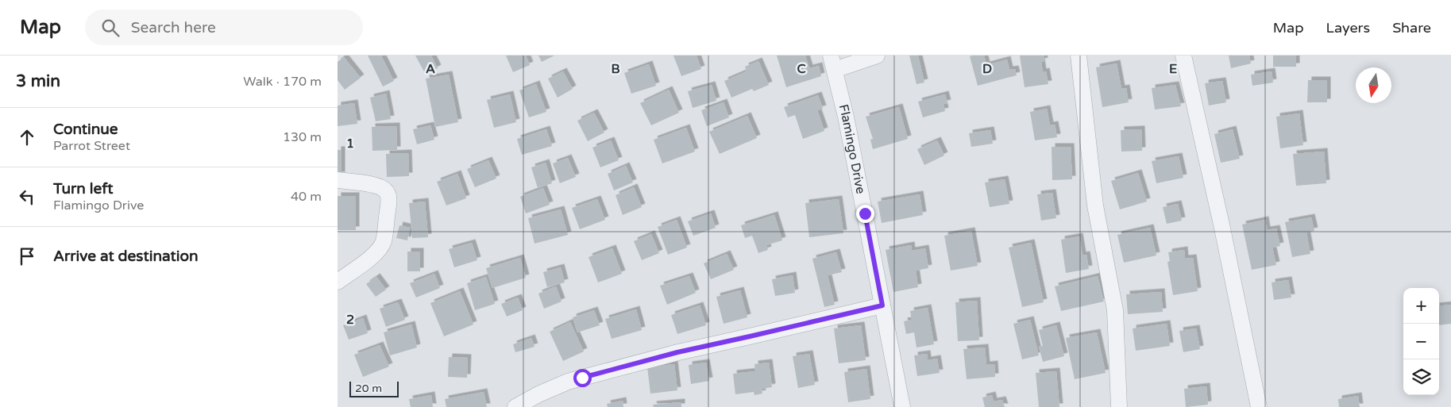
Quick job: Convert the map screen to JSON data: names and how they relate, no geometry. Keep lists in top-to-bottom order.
{
  "streets": {
    "street": ["Flamingo Drive"]
  },
  "scale_bar": "20 m",
  "north": "bottom",
  "page": {
    "header": "Map",
    "search": "Search here",
    "nav": ["Map", "Layers", "Share"],
    "heading": ["3 min", "Walk · 170 m"],
    "list": [
      ["Continue", "Parrot Street", "130 m"],
      ["Turn left", "Flamingo Drive", "40 m"],
      "Arrive at destination"
    ],
    "map_buttons": ["+", "−"],
    "scale": "20 m"
  },
  "grid": {
    "columns": [
      "A",
      "B",
      "C",
      "D",
      "E"
    ],
    "rows": ["1", "2"]
  }
}
